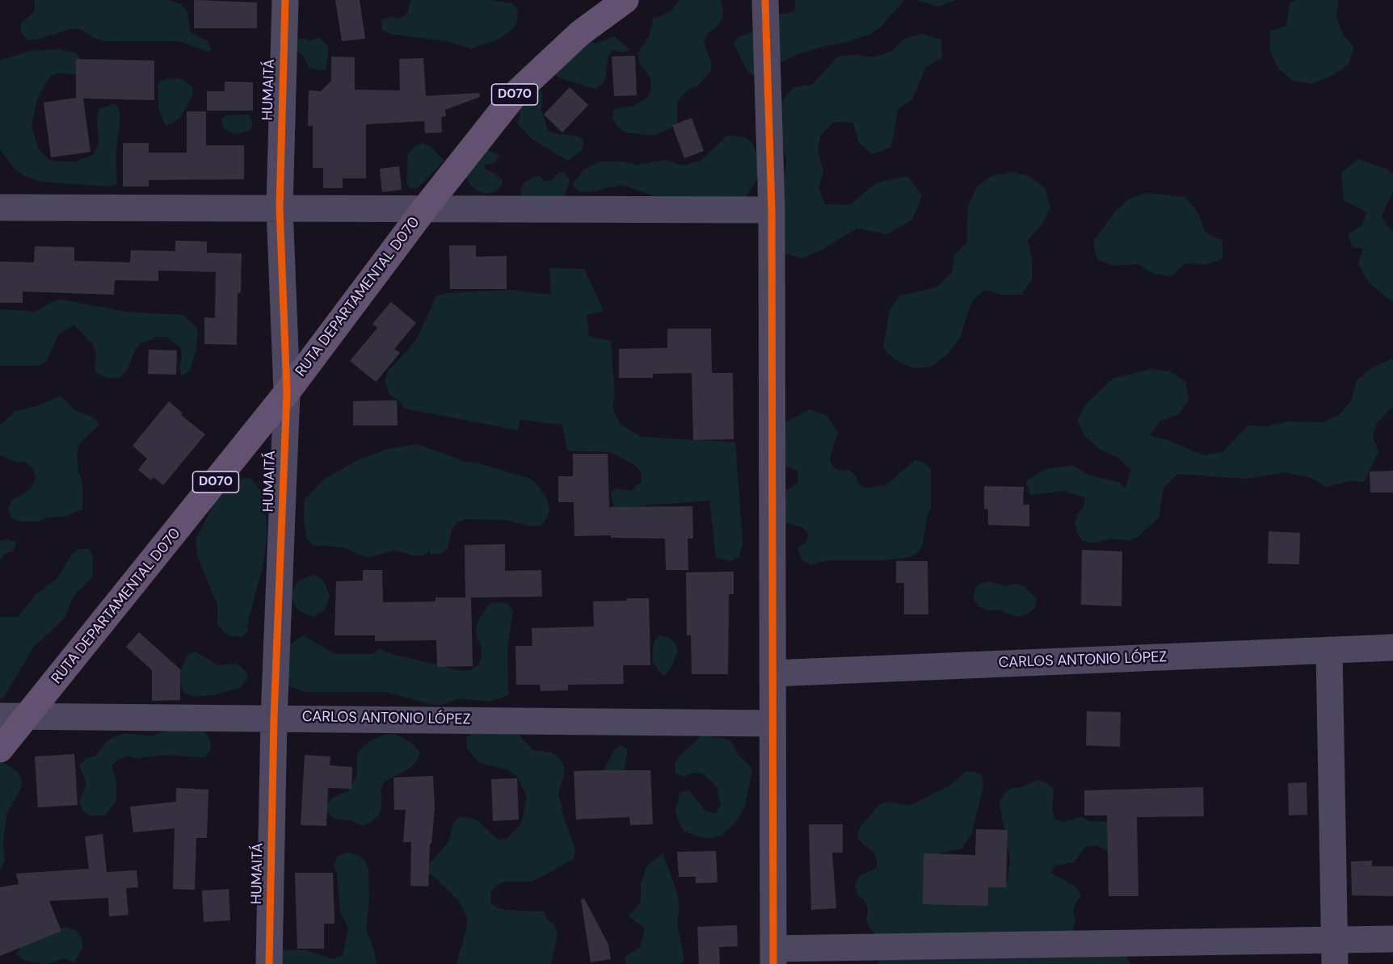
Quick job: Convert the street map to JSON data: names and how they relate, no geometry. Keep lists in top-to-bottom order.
{
  "streets": {
    "main road": ["D070", "RUTA DEPARTAMENTAL D070"],
    "street": ["HUMAITÁ", "CARLOS ANTONIO LÓPEZ"]
  },
  "crossings": [
    ["HUMAITÁ", "RUTA DEPARTAMENTAL D070"],
    ["HUMAITÁ", "CARLOS ANTONIO LÓPEZ"],
    ["RUTA DEPARTAMENTAL D070", "CARLOS ANTONIO LÓPEZ"]
  ]
}
